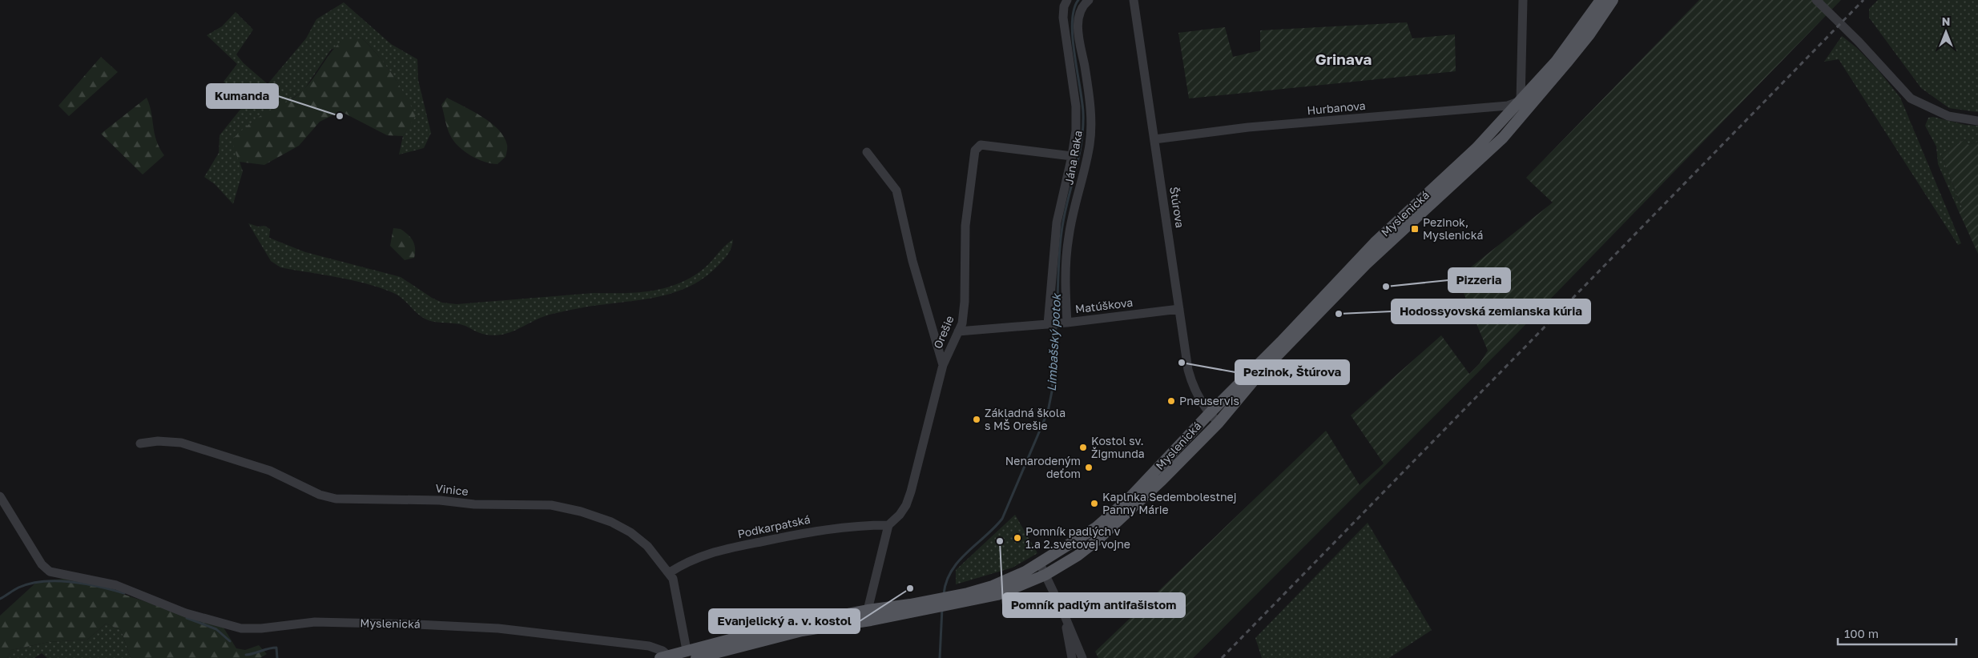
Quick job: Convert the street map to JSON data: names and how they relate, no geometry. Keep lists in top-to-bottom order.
{
  "streets": {
    "main road": ["Myslenická"],
    "street": [
      "Hurbanova",
      "Jána Raka",
      "Štúrova",
      "Matúškova",
      "Orešie",
      "Vinice",
      "Podkarpatská"
    ]
  },
  "crossings": [
    ["Hurbanova", "Štúrova"],
    ["Hurbanova", "Myslenická"],
    ["Jána Raka", "Matúškova"],
    ["Štúrova", "Myslenická"],
    ["Štúrova", "Matúškova"],
    ["Myslenická", "Vinice"],
    ["Matúškova", "Orešie"],
    ["Orešie", "Podkarpatská"],
    ["Vinice", "Podkarpatská"]
  ],
  "districts": ["Grinava"],
  "water": ["Limbašský potok"],
  "places": {
    "other": [
      "Kumanda",
      "Pizzeria",
      "Hodossyovská zemianska kúria",
      "Pezinok, Štúrova",
      "Pneuservis",
      "Základná škola s MŠ Orešie",
      "Kostol sv. Žigmunda",
      "Nenarodeným deťom",
      "Kaplnka Sedembolestnej Panny Márie",
      "Pomník padlých v 1.a 2.svetovej vojne",
      "Pomník padlým antifašistom",
      "Evanjelický a. v. kostol"
    ],
    "transit": ["Pezinok, Myslenická"]
  },
  "scale_bar": "100 m",
  "north": "top"
}
